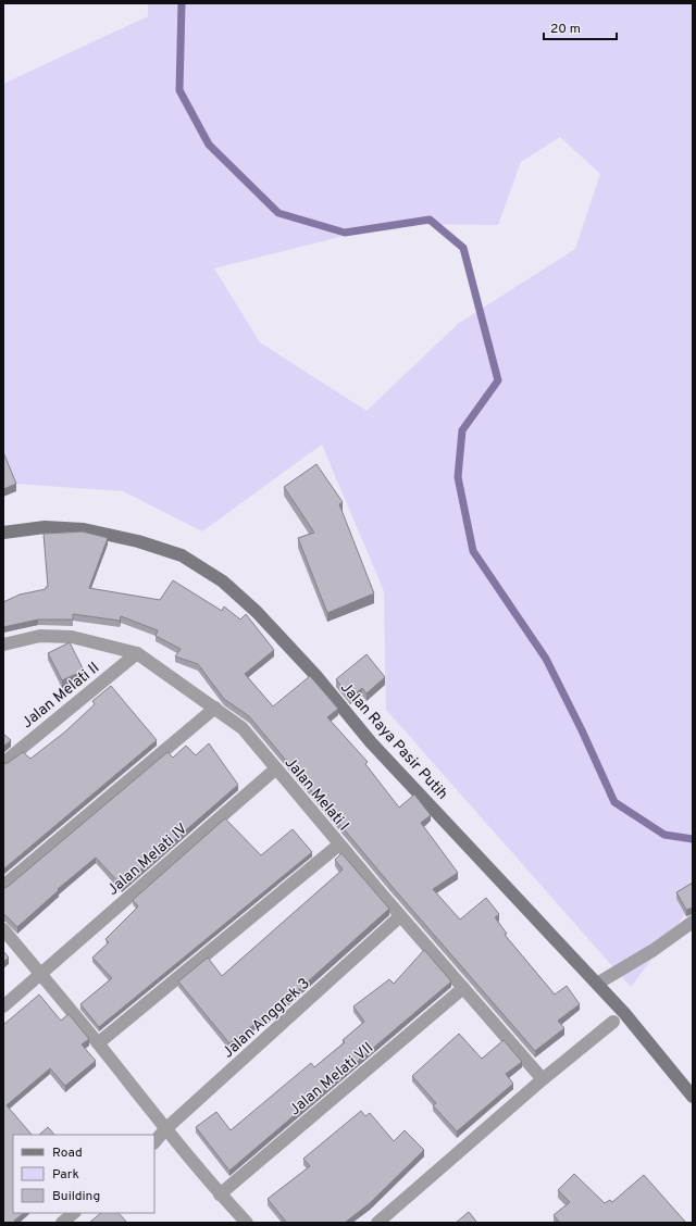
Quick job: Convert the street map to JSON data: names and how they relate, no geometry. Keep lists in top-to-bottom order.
{
  "streets": {
    "street": [
      "Jalan Melati II",
      "Jalan Raya Pasir Putih",
      "Jalan Melati I",
      "Jalan Melati IV",
      "Jalan Anggrek 3",
      "Jalan Melati VII"
    ]
  },
  "crossings": [
    ["Jalan Melati II", "Jalan Melati I"],
    ["Jalan Melati I", "Jalan Melati IV"],
    ["Jalan Melati I", "Jalan Anggrek 3"],
    ["Jalan Melati I", "Jalan Melati VII"]
  ],
  "legend": ["Road", "Park", "Building"],
  "scale_bar": "20 m"
}
